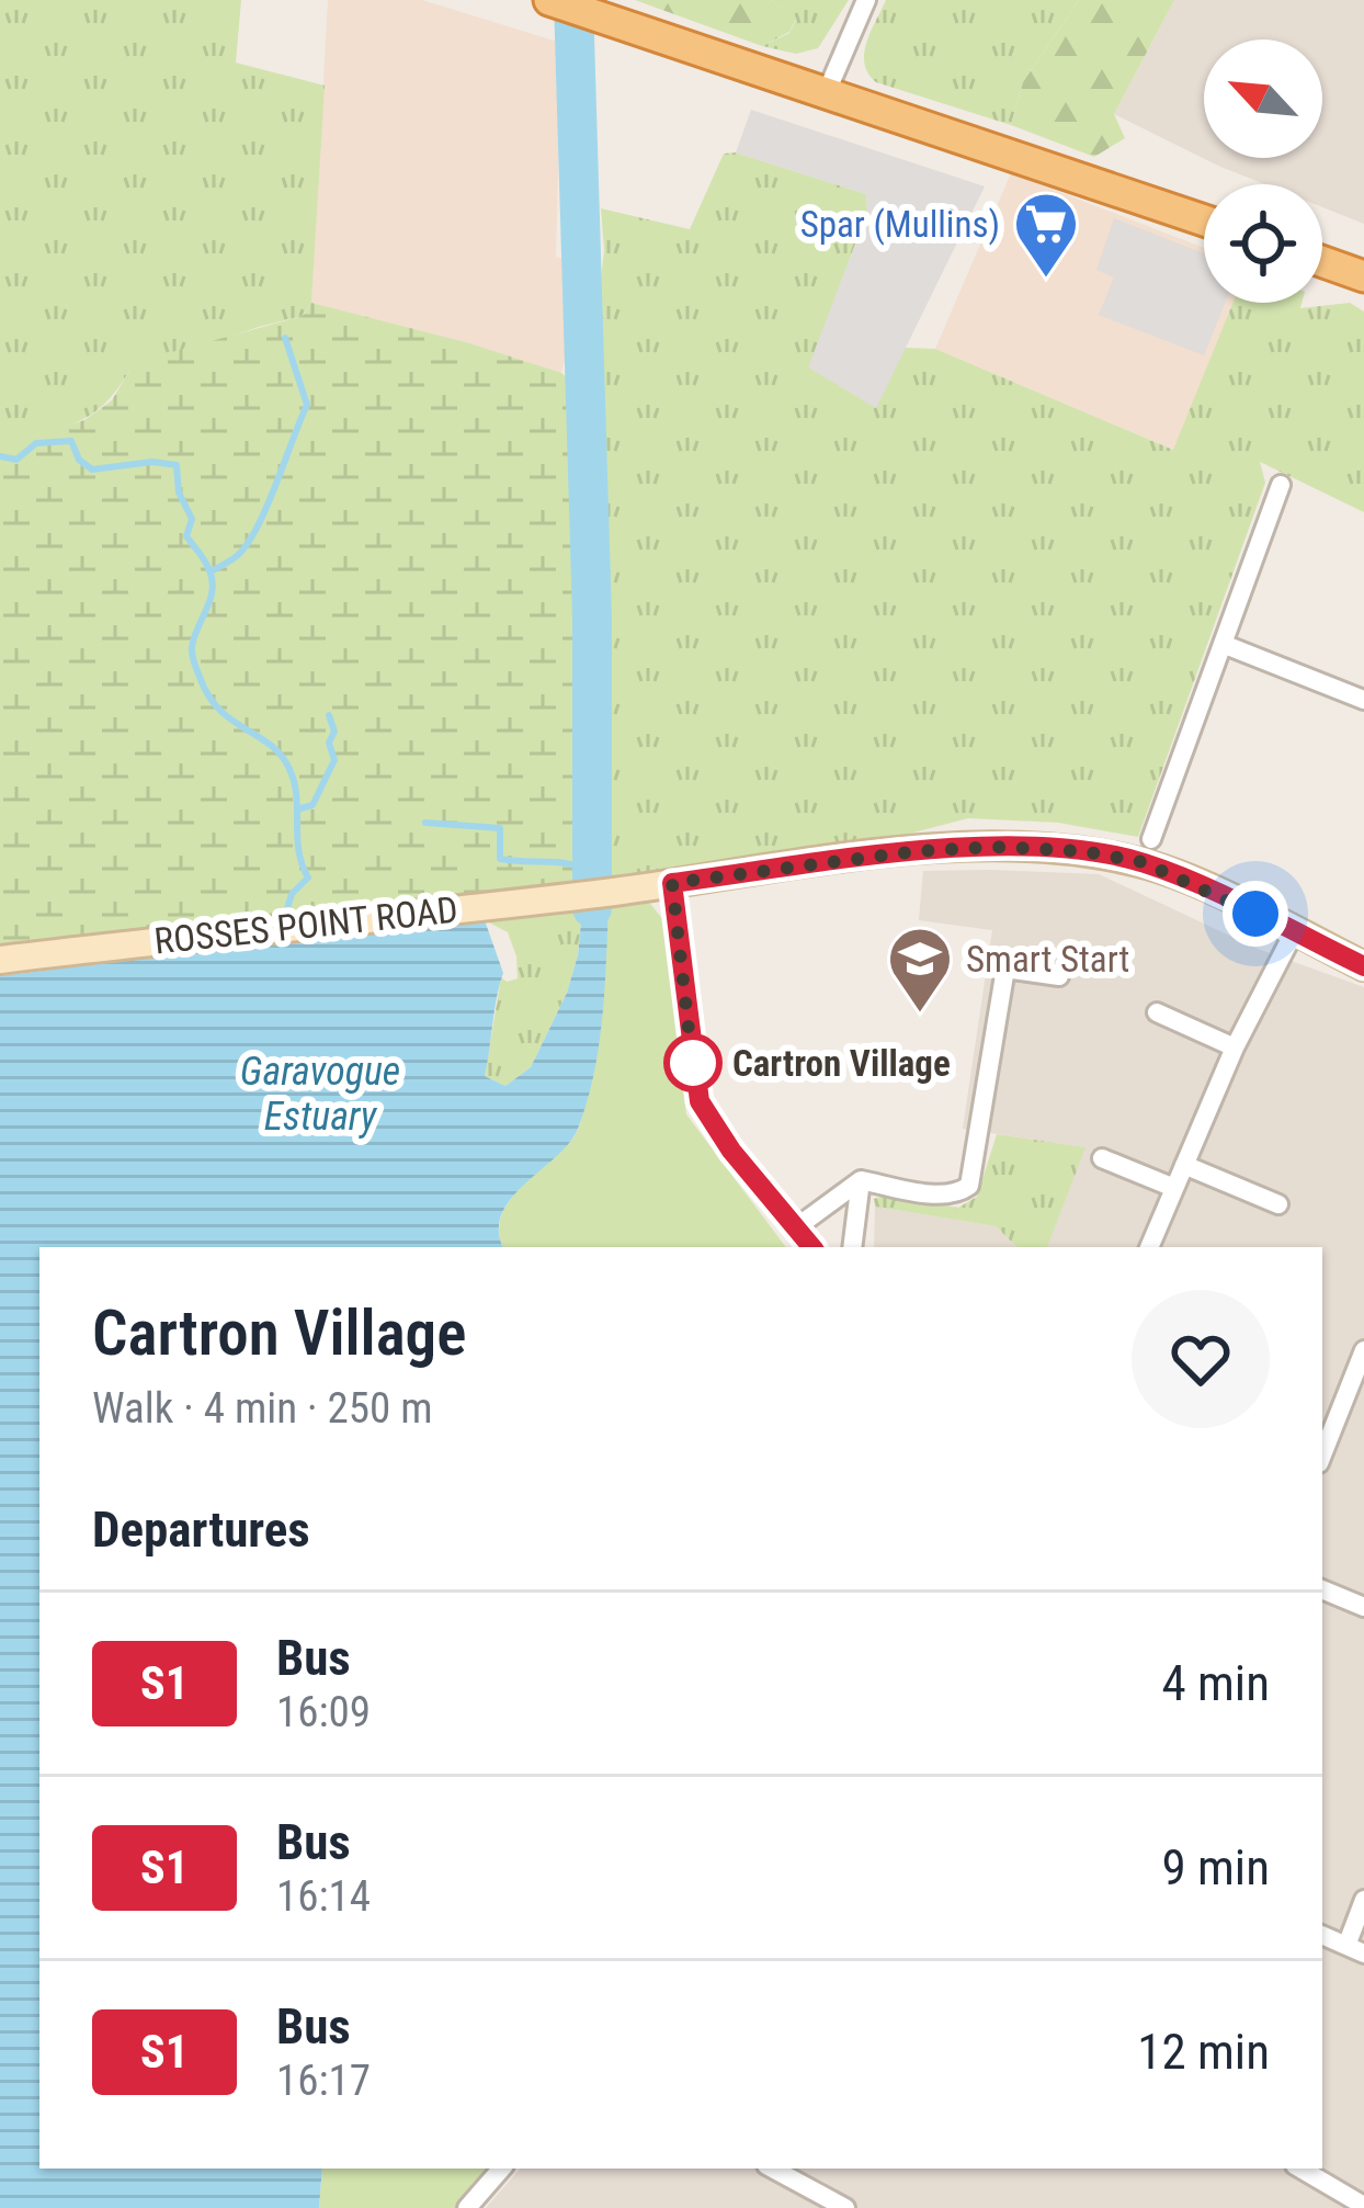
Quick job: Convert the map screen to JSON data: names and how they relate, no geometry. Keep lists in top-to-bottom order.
{
  "streets": {
    "main road": ["ROSSES POINT ROAD"]
  },
  "water": ["Garavogue Estuary"],
  "places": {
    "supermarket": ["Spar (Mullins)"],
    "school or university": ["Smart Start"],
    "other": ["Cartron Village"]
  },
  "lines": ["bus line S1"],
  "north": "top left",
  "page": {
    "heading": [
      ["Cartron Village", "Walk · 4 min · 250 m"],
      "Departures"
    ],
    "list": [
      {
        "mark": "S1",
        "name": "Bus",
        "note": "16:09",
        "value": "4 min"
      },
      {
        "mark": "S1",
        "name": "Bus",
        "note": "16:14",
        "value": "9 min"
      },
      {
        "mark": "S1",
        "name": "Bus",
        "note": "16:17",
        "value": "12 min"
      }
    ]
  }
}
